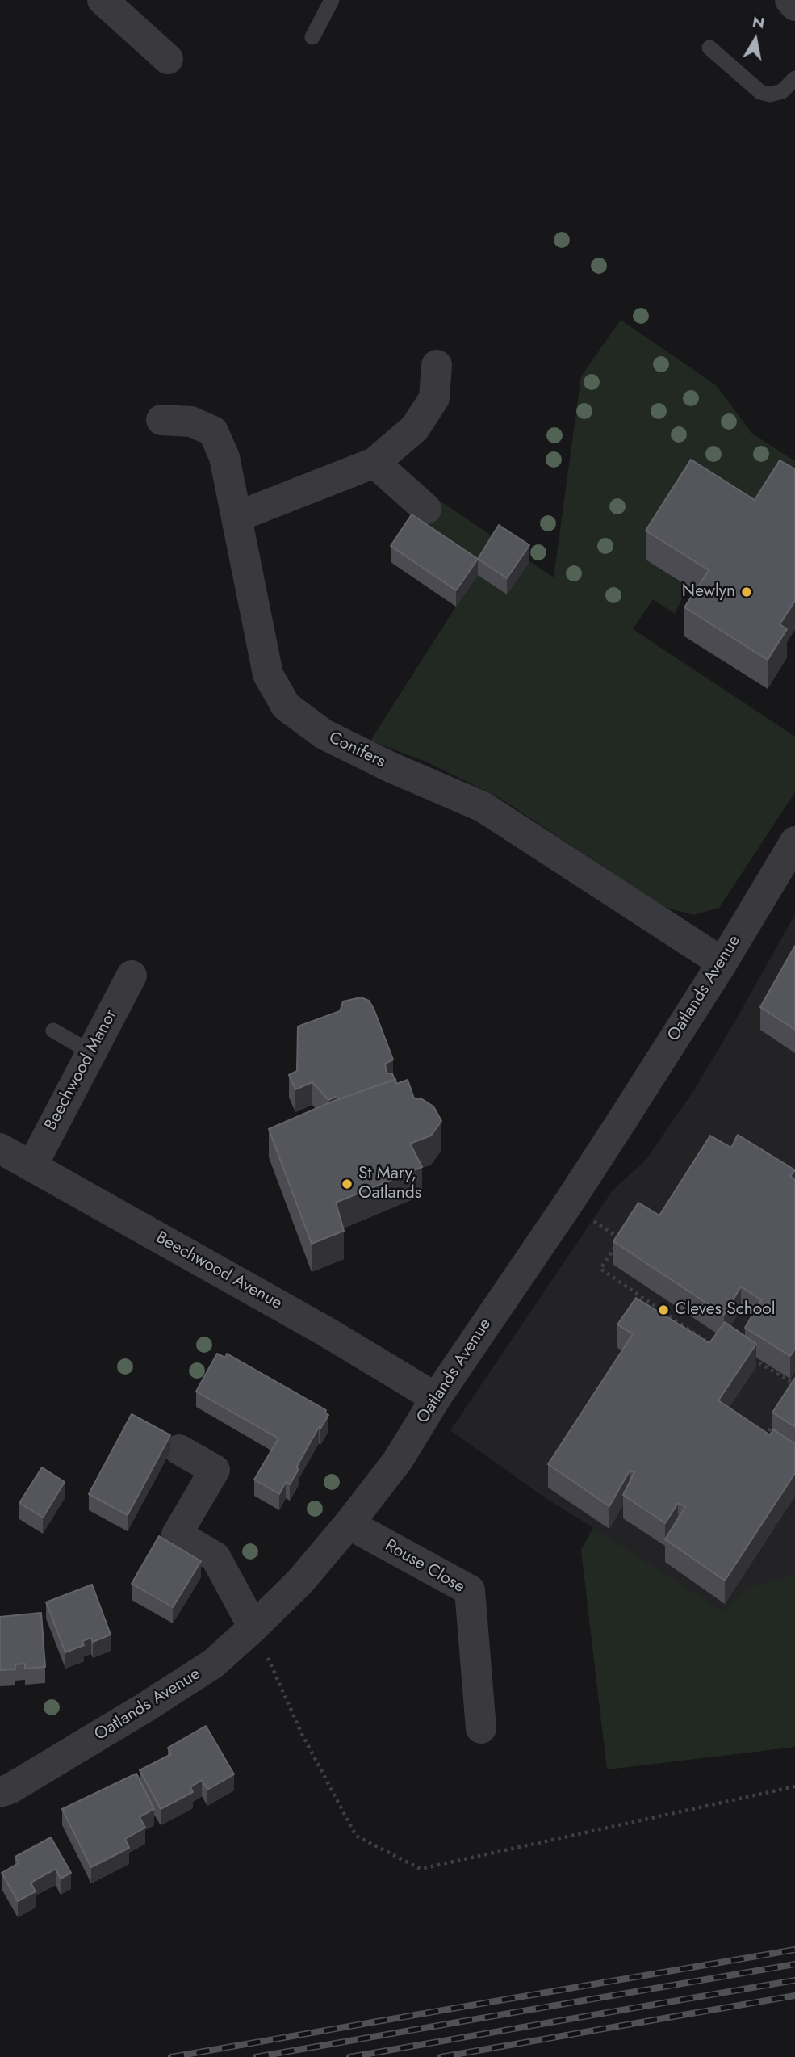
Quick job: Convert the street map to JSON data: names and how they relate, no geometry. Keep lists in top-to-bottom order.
{
  "streets": {
    "street": [
      "Conifers",
      "Oatlands Avenue",
      "Beechwood Manor",
      "Beechwood Avenue",
      "Rouse Close"
    ]
  },
  "crossings": [
    ["Conifers", "Oatlands Avenue"],
    ["Oatlands Avenue", "Beechwood Avenue"],
    ["Oatlands Avenue", "Rouse Close"],
    ["Beechwood Manor", "Beechwood Avenue"]
  ],
  "places": ["Newlyn", "St Mary, Oatlands", "Cleves School"],
  "north": "top"
}
